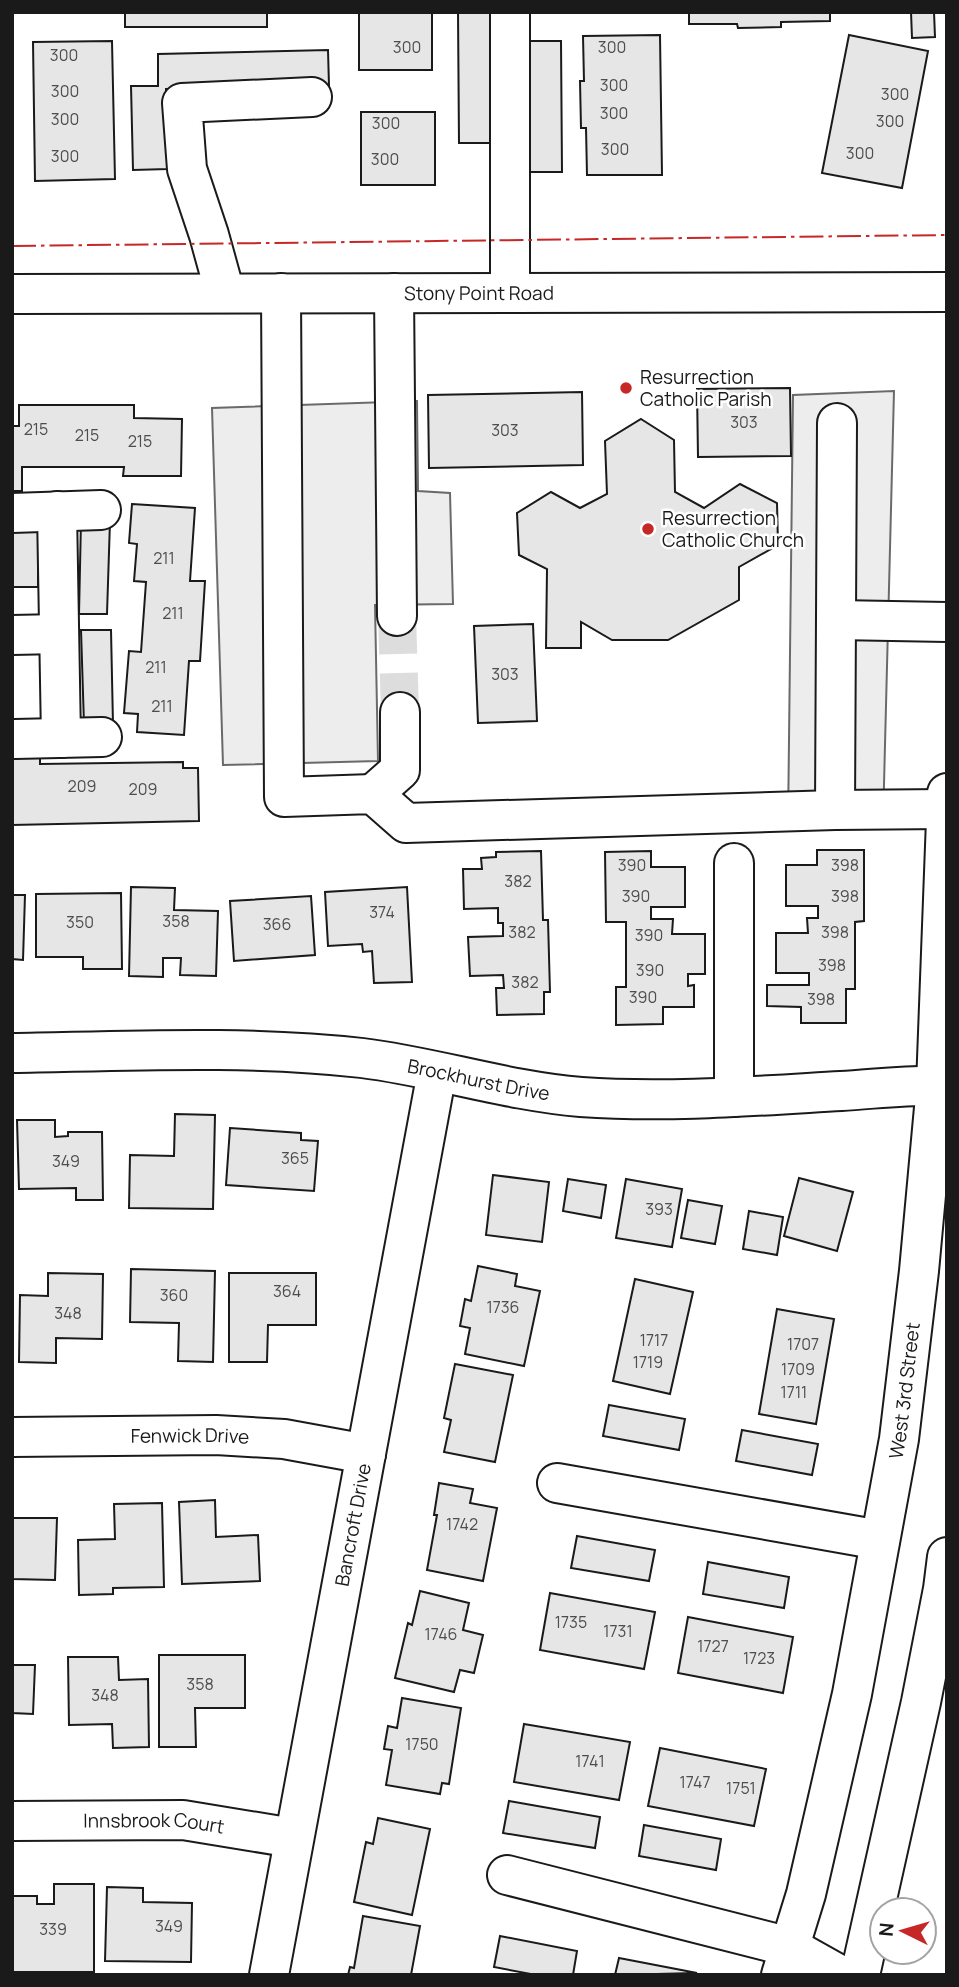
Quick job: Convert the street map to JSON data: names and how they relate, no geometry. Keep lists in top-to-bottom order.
{
  "streets": {
    "street": [
      "Stony Point Road",
      "Brockhurst Drive",
      "West 3rd Street",
      "Fenwick Drive",
      "Bancroft Drive",
      "Innsbrook Court"
    ]
  },
  "crossings": [
    ["Brockhurst Drive", "West 3rd Street"],
    ["Brockhurst Drive", "Bancroft Drive"],
    ["Fenwick Drive", "Bancroft Drive"],
    ["Bancroft Drive", "Innsbrook Court"]
  ],
  "places": ["Resurrection Catholic Parish", "Resurrection Catholic Church"],
  "house_numbers": [
    "300",
    "300",
    "300",
    "300",
    "300",
    "300",
    "300",
    "300",
    "300",
    "300",
    "300",
    "300",
    "300",
    "300",
    "303",
    "215",
    "303",
    "215",
    "215",
    "211",
    "211",
    "211",
    "303",
    "211",
    "209",
    "209",
    "390",
    "398",
    "382",
    "390",
    "398",
    "374",
    "358",
    "350",
    "366",
    "382",
    "398",
    "390",
    "398",
    "390",
    "382",
    "390",
    "398",
    "365",
    "349",
    "393",
    "364",
    "360",
    "1736",
    "348",
    "1717",
    "1707",
    "1719",
    "1709",
    "1711",
    "1742",
    "1735",
    "1731",
    "1746",
    "1727",
    "1723",
    "358",
    "348",
    "1750",
    "1741",
    "1747",
    "1751",
    "349",
    "339"
  ],
  "north": "left"
}
